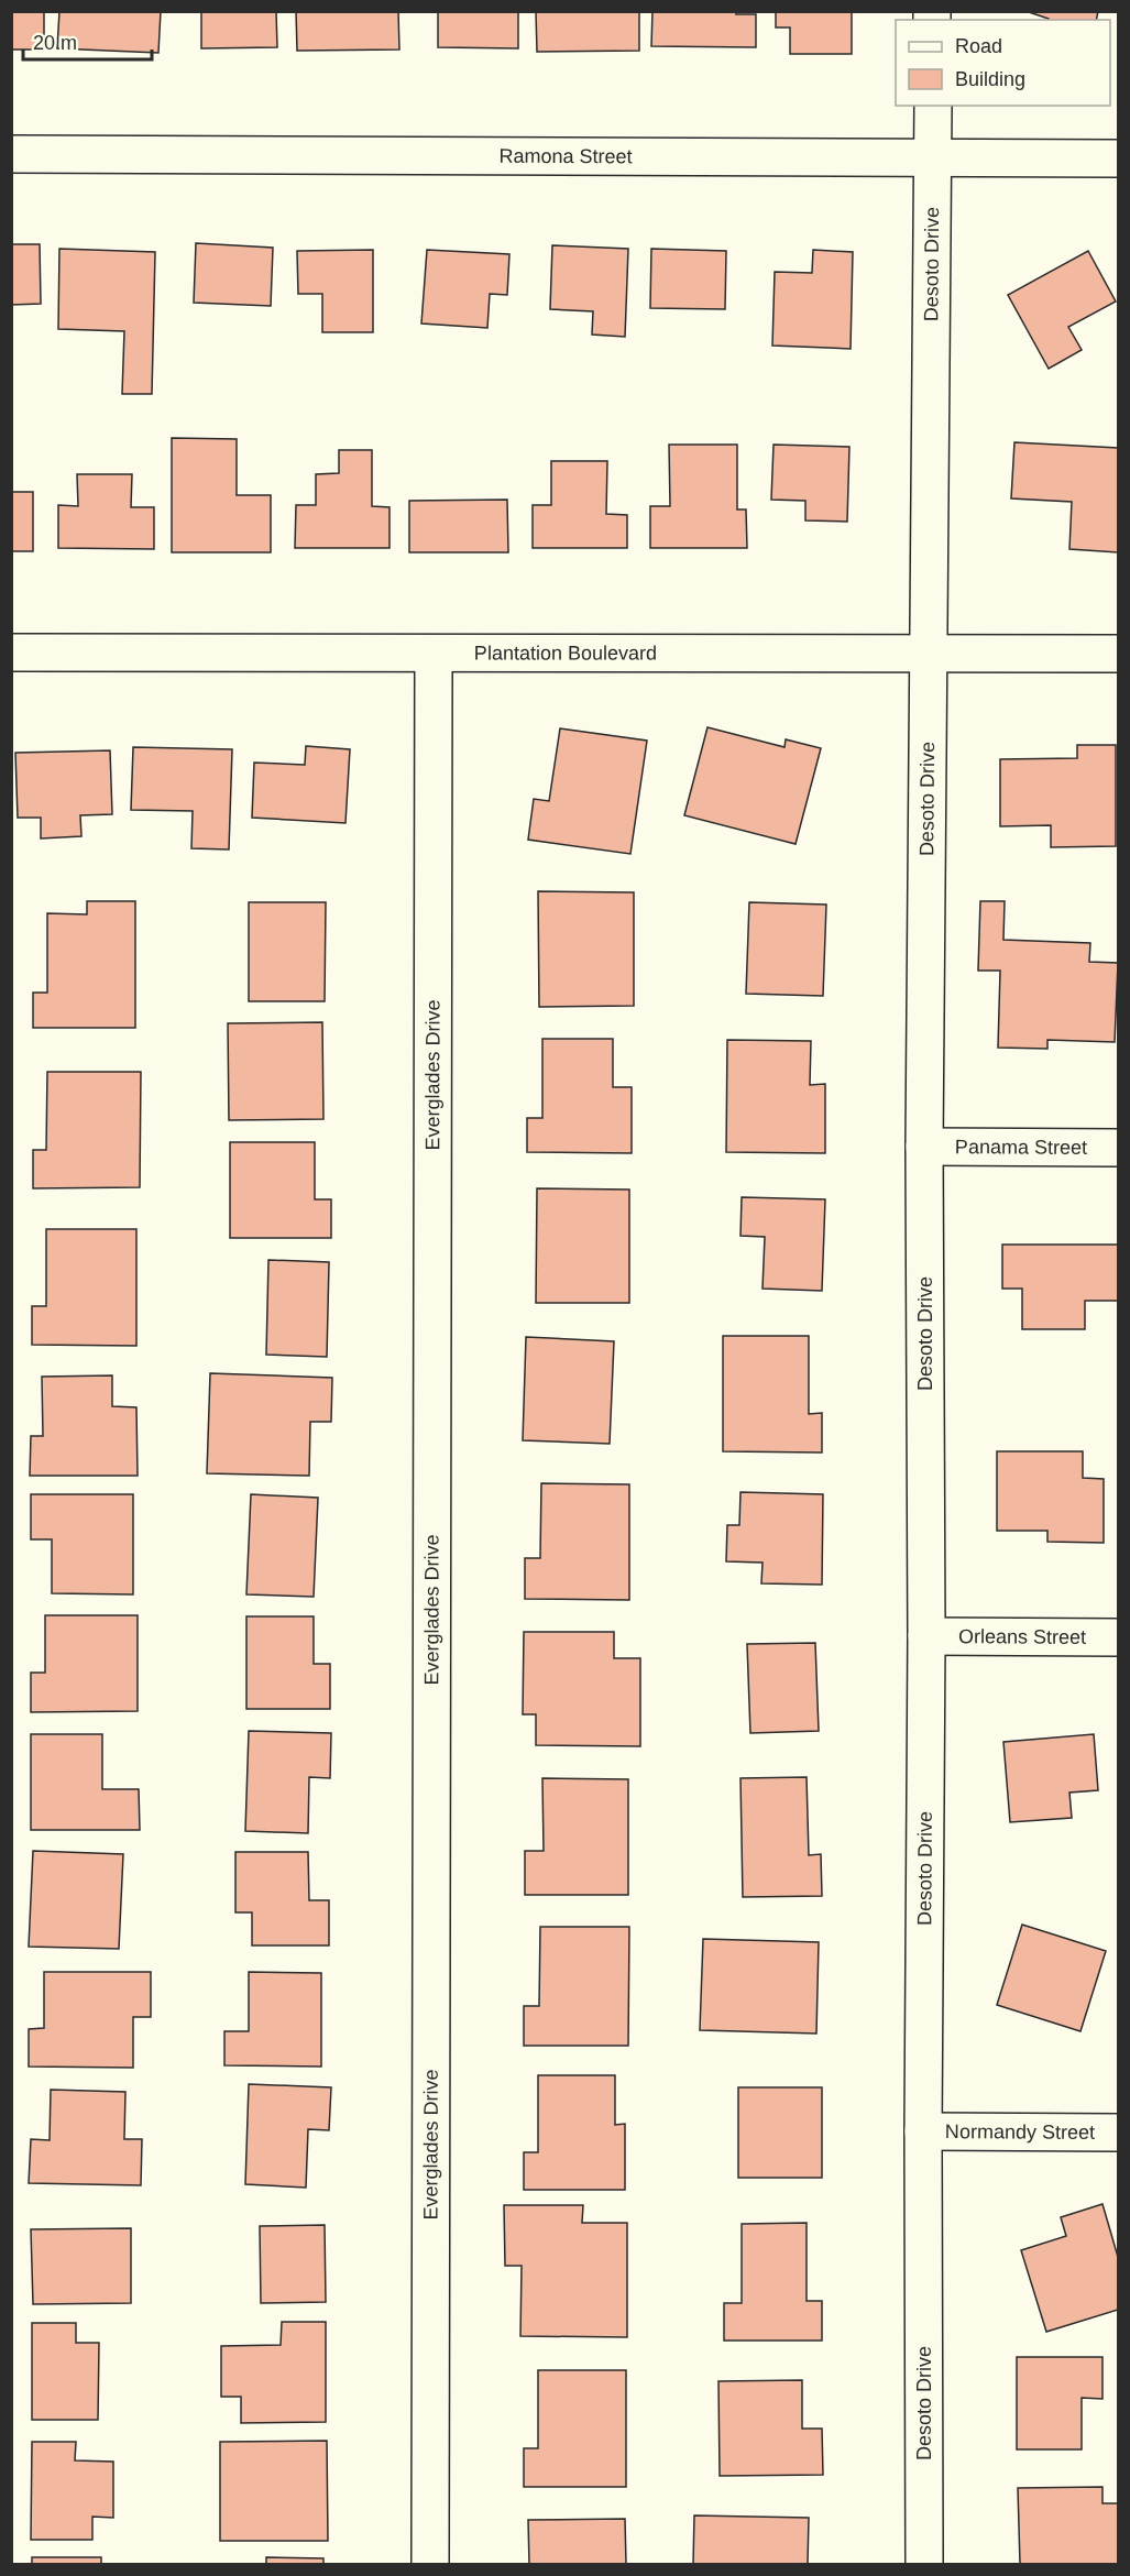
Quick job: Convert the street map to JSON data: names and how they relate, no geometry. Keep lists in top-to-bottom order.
{
  "streets": {
    "street": [
      "Ramona Street",
      "Desoto Drive",
      "Plantation Boulevard",
      "Everglades Drive",
      "Panama Street",
      "Orleans Street",
      "Normandy Street"
    ]
  },
  "crossings": [
    ["Ramona Street", "Desoto Drive"],
    ["Desoto Drive", "Plantation Boulevard"],
    ["Desoto Drive", "Panama Street"],
    ["Desoto Drive", "Orleans Street"],
    ["Desoto Drive", "Normandy Street"],
    ["Plantation Boulevard", "Everglades Drive"]
  ],
  "legend": ["Road", "Building"],
  "scale_bar": "20 m"
}
